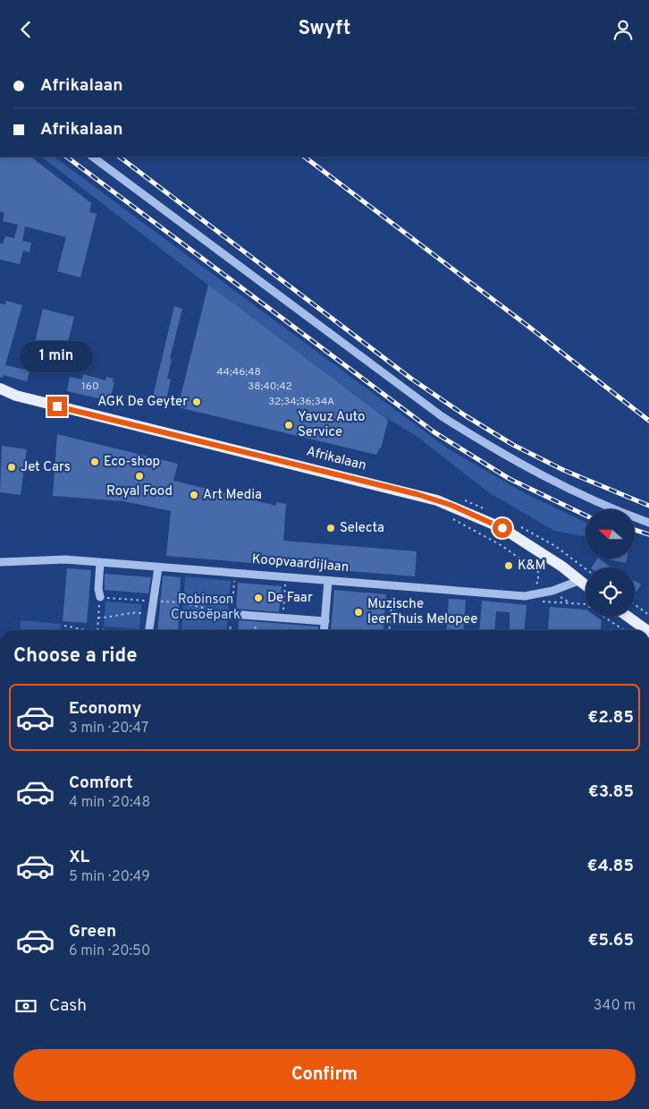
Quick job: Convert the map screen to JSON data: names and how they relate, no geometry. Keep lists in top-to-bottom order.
{
  "streets": {
    "main road": ["Afrikalaan"],
    "street": ["Koopvaardijlaan"]
  },
  "crossings": [
    ["Afrikalaan", "Koopvaardijlaan"]
  ],
  "parks": ["Robinson Crusoëpark"],
  "places": [
    "AGK De Geyter",
    "Yavuz Auto Service",
    "Eco-shop",
    "Jet Cars",
    "Royal Food",
    "Art Media",
    "Selecta",
    "K&M",
    "De Faar",
    "Muzische leerThuis Melopee"
  ],
  "house_numbers": [
    "44;46;48",
    "160",
    "38;40;42",
    "32;34;36;34A"
  ],
  "north": "left",
  "page": {
    "header": "Swyft",
    "banner": ["Afrikalaan", "Afrikalaan"],
    "bubble": "1 min",
    "heading": "Choose a ride",
    "list": [
      {
        "name": "Economy",
        "note": "3 min · 20:47",
        "value": "€2.85"
      },
      {
        "name": "Comfort",
        "note": "4 min · 20:48",
        "value": "€3.85"
      },
      {
        "name": "XL",
        "note": "5 min · 20:49",
        "value": "€4.85"
      },
      {
        "name": "Green",
        "note": "6 min · 20:50",
        "value": "€5.65"
      }
    ],
    "pay": ["Cash", "340 m"],
    "buttons": "Confirm"
  }
}
